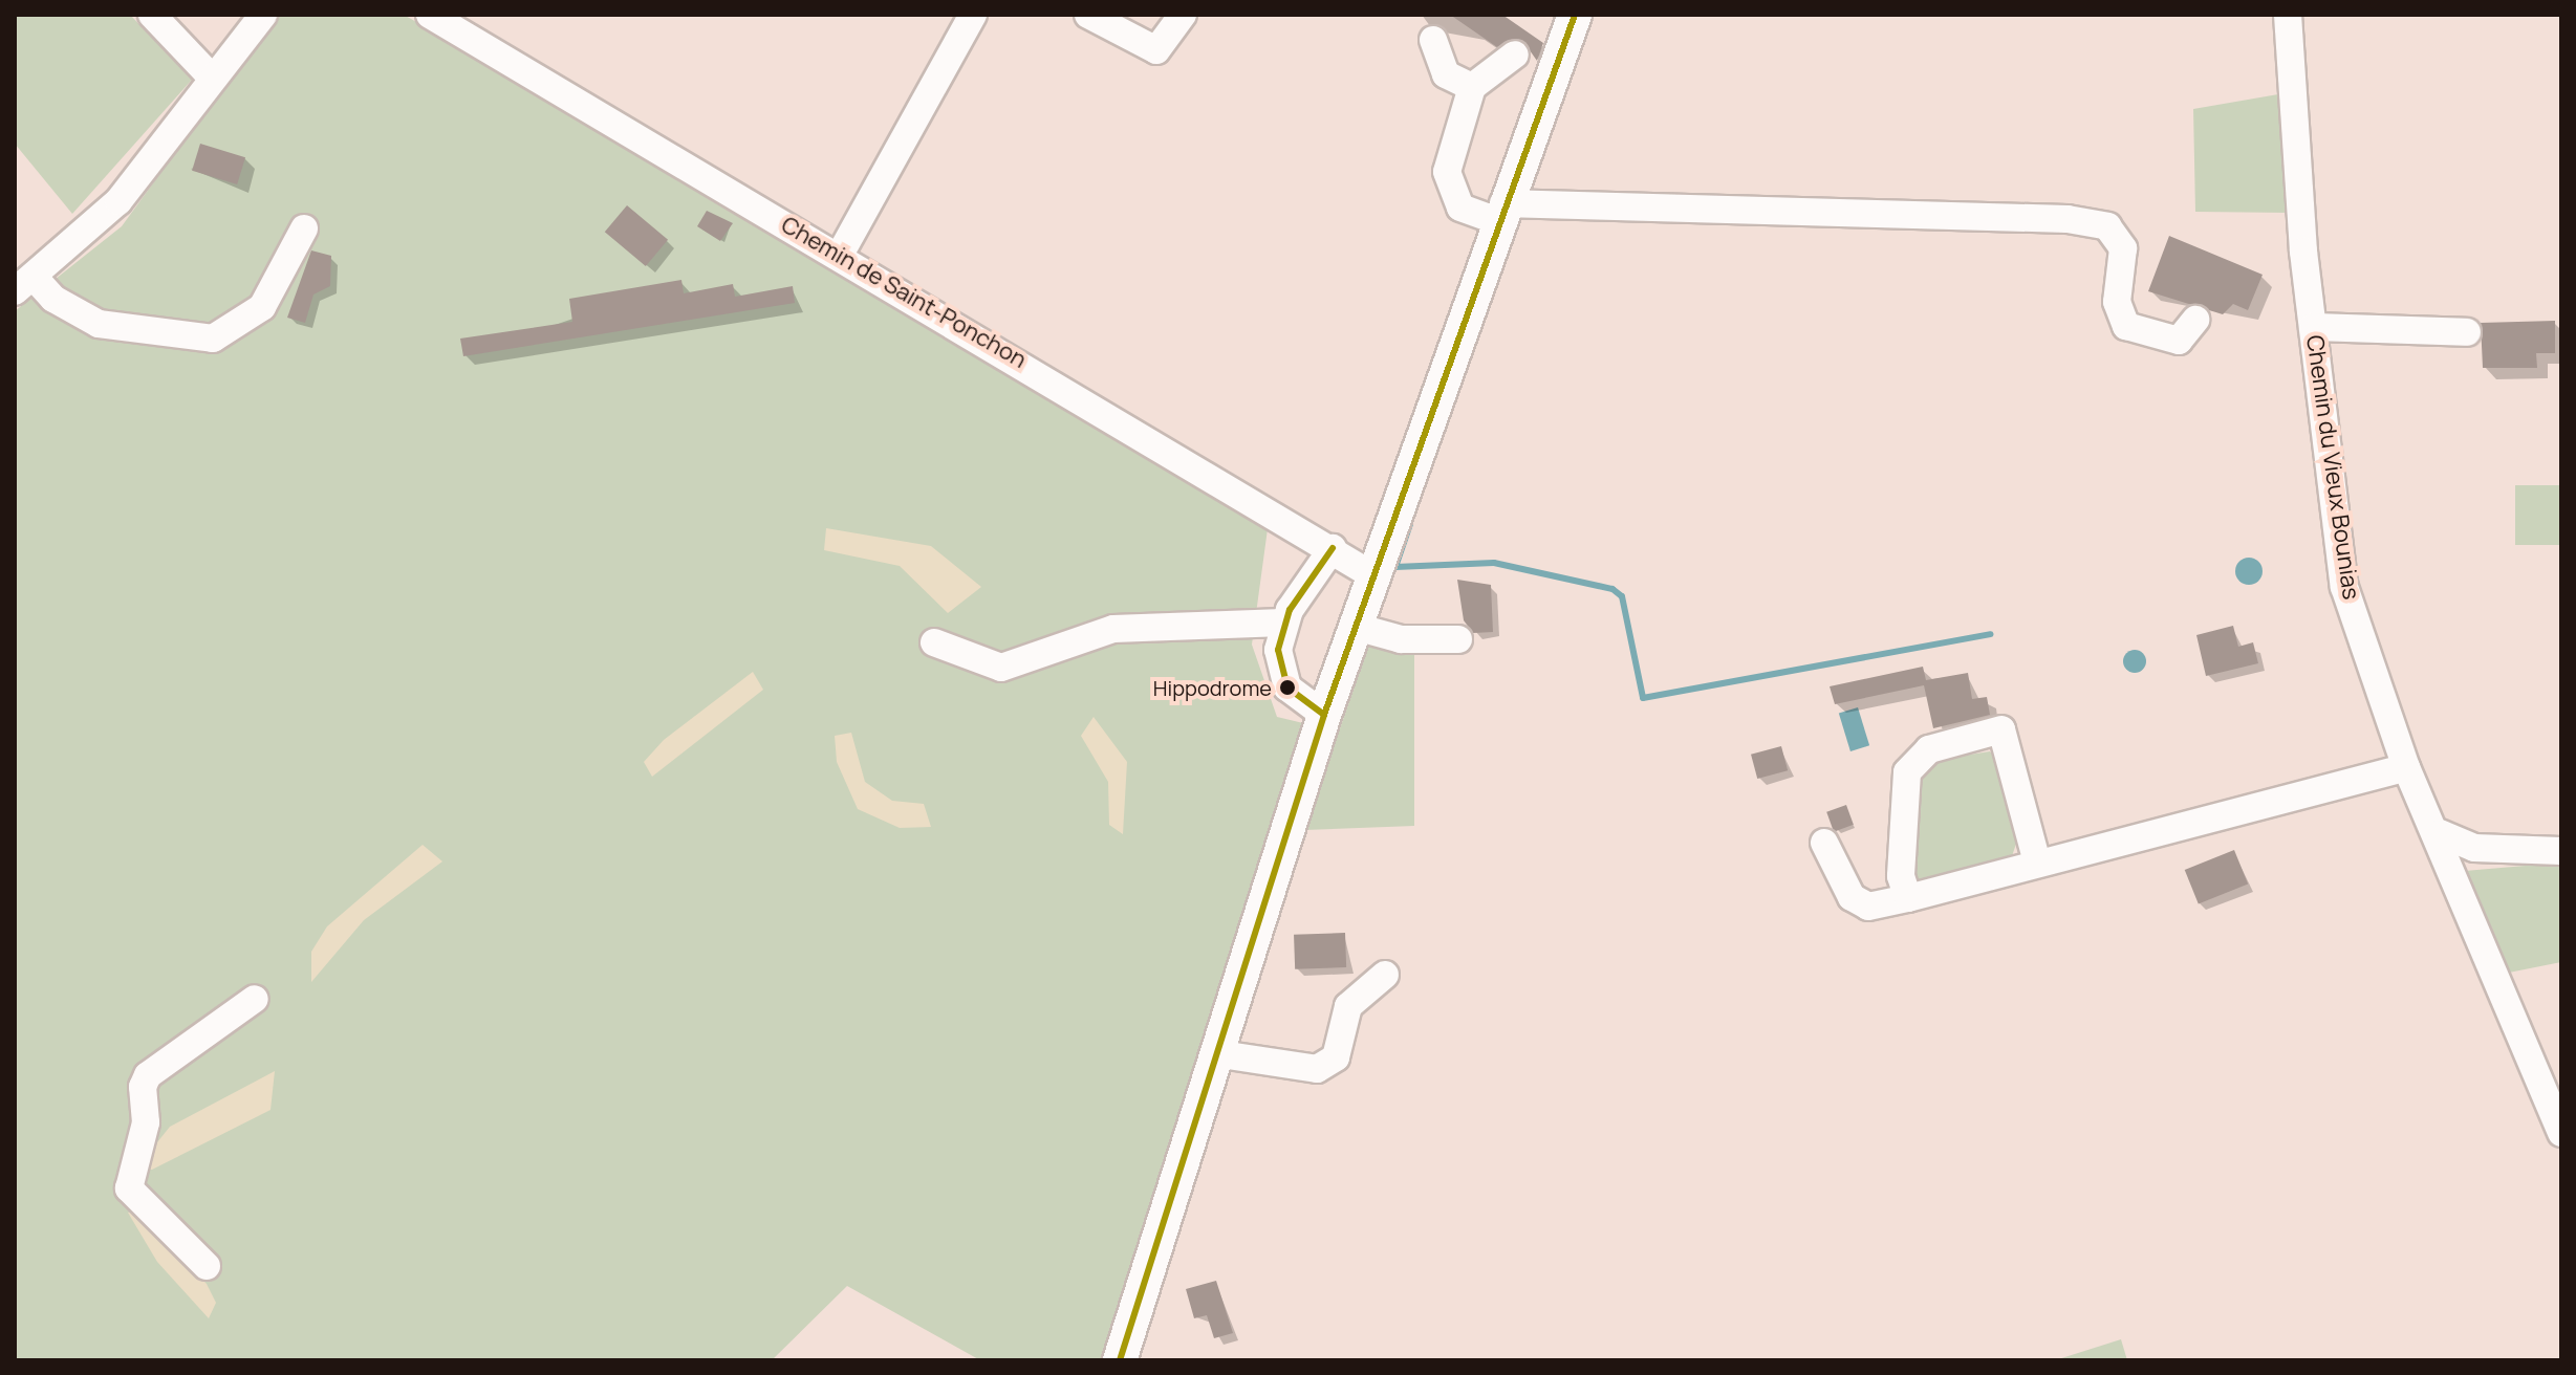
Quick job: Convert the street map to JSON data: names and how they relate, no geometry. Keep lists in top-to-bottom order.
{
  "streets": {
    "street": ["Chemin de Saint-Ponchon", "Chemin du Vieux Bounias"]
  },
  "places": ["Hippodrome"]
}
